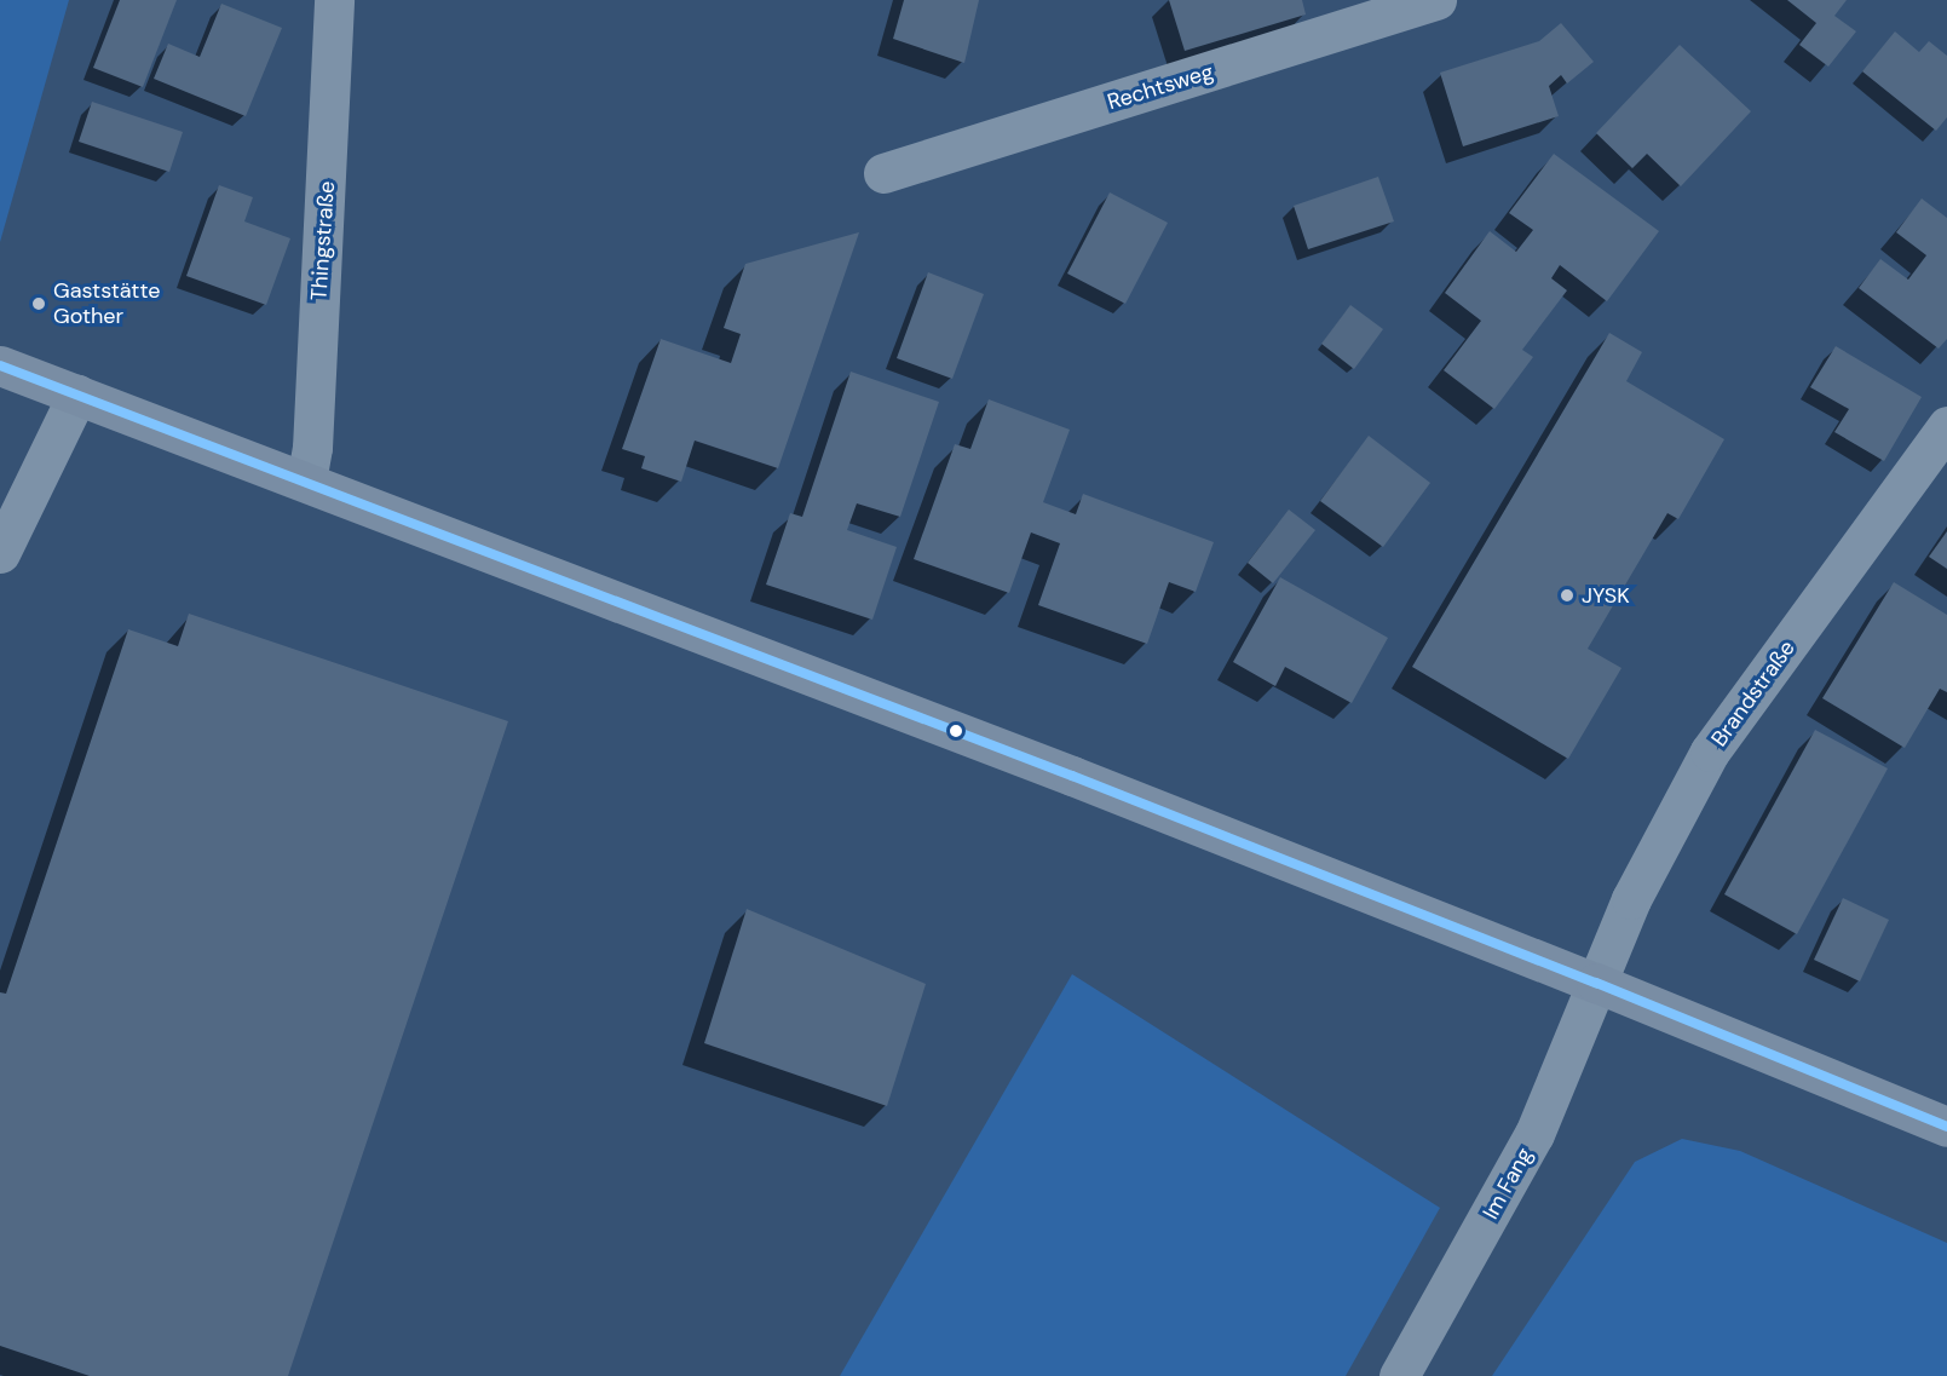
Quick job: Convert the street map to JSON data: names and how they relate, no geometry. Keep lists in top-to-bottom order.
{
  "streets": {
    "street": [
      "Rechtsweg",
      "Thingstraße",
      "Brandstraße",
      "Im Fang"
    ]
  },
  "crossings": [
    ["Brandstraße", "Im Fang"]
  ],
  "places": ["Gaststätte Gother", "JYSK"]
}
